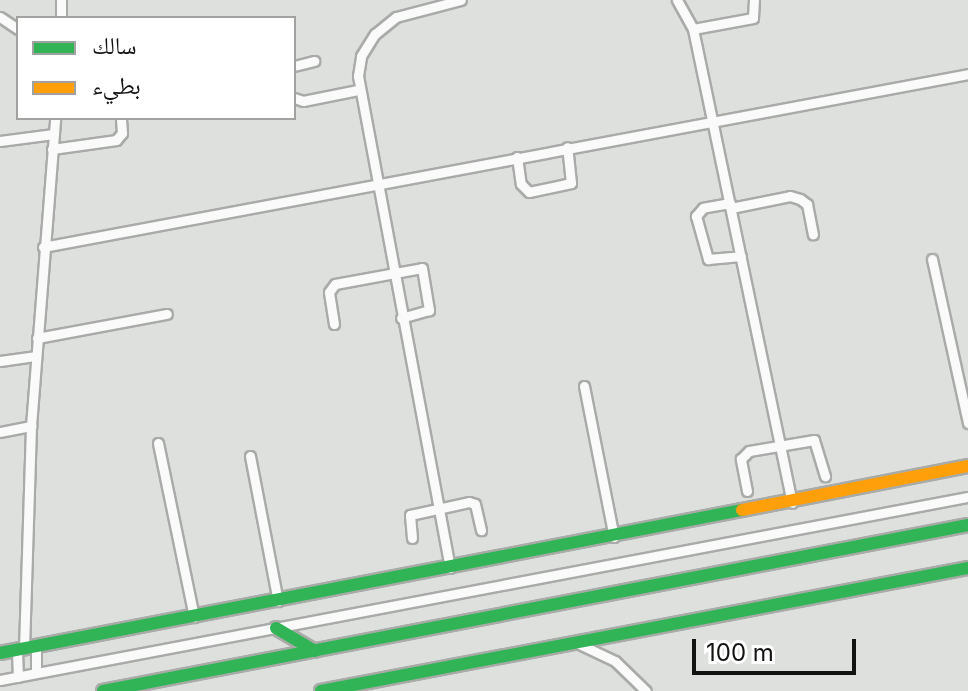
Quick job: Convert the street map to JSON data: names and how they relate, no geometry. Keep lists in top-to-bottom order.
{
  "legend": ["سالك", "بطيء"],
  "scale_bar": "100 m"
}
